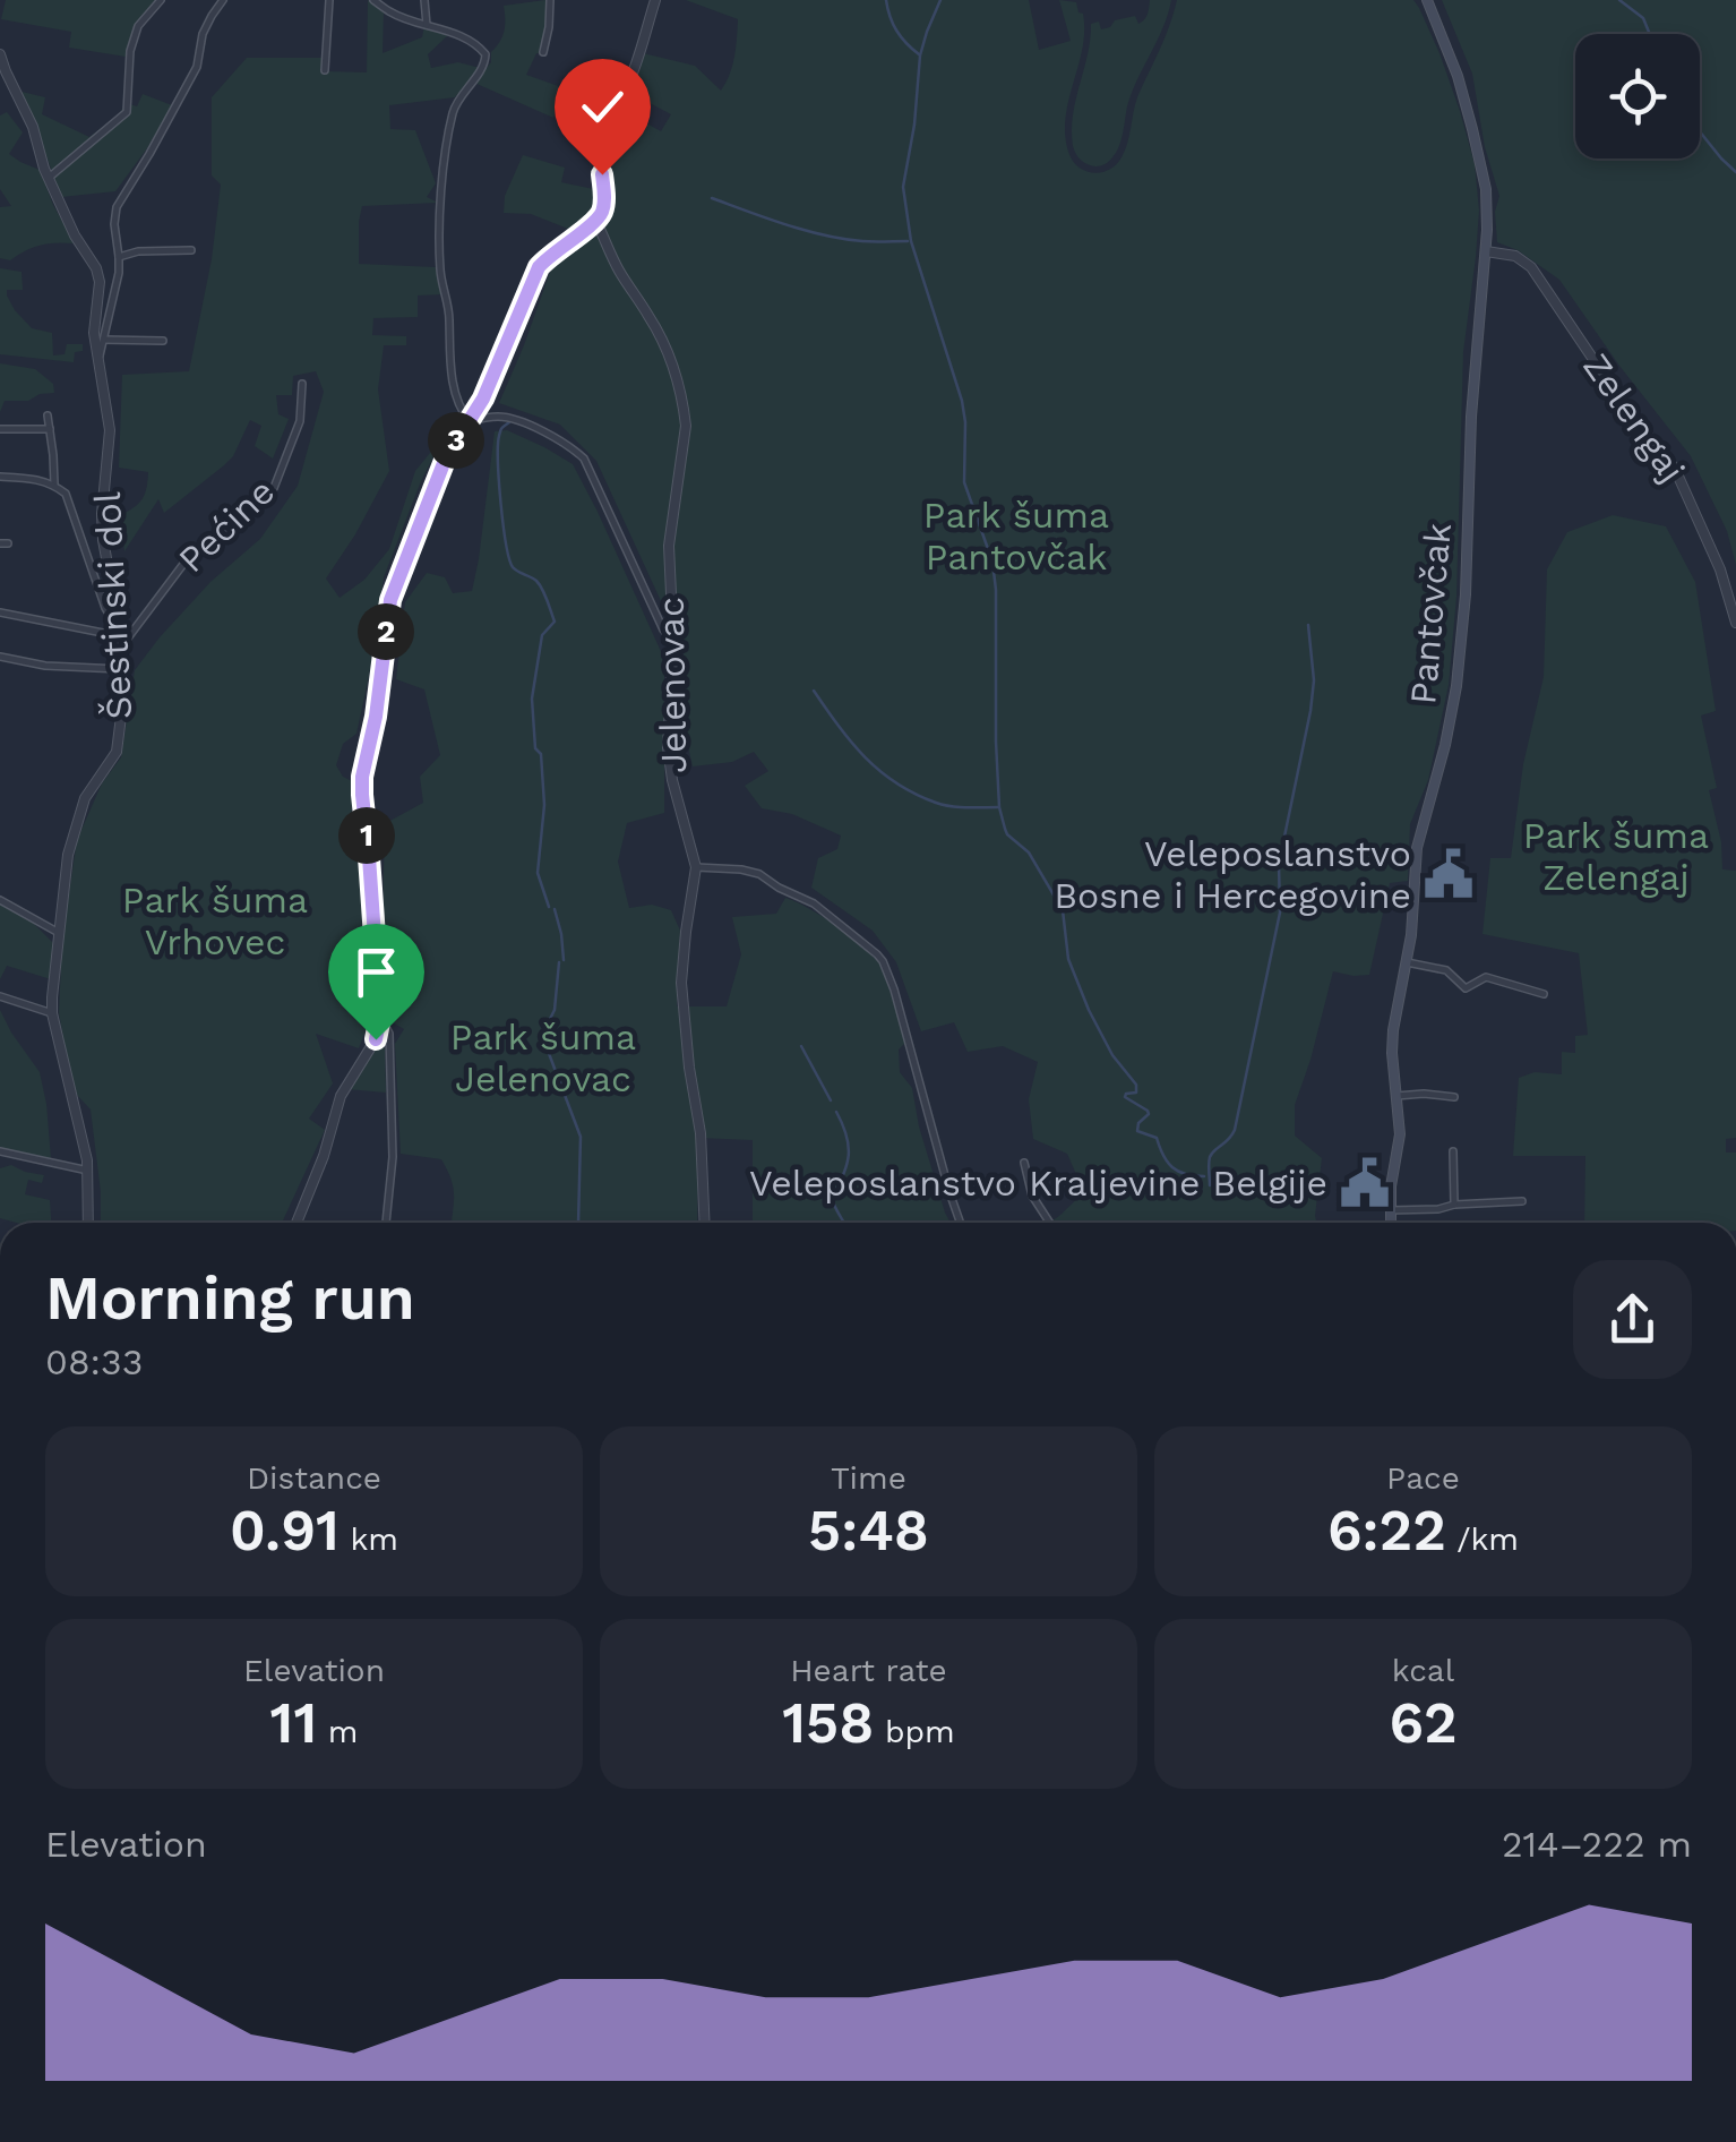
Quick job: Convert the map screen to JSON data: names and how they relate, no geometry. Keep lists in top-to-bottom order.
{
  "streets": {
    "main road": ["Pantovčak"],
    "street": [
      "Zelengaj",
      "Pećine",
      "Šestinski dol",
      "Jelenovac"
    ]
  },
  "crossings": [
    ["Zelengaj", "Pantovčak"],
    ["Pećine", "Šestinski dol"]
  ],
  "parks": [
    "Park šuma Pantovčak",
    "Park šuma Zelengaj",
    "Park šuma Vrhovec",
    "Park šuma Jelenovac"
  ],
  "places": {
    "public building": ["Veleposlanstvo Bosne i Hercegovine", "Veleposlanstvo Kraljevine Belgije"]
  },
  "page": {
    "pins": ["3", "2", "1"],
    "heading": ["Morning run", "08:33"],
    "stats": [
      ["Distance", "0.91 km"],
      ["Time", "5:48"],
      ["Pace", "6:22 /km"],
      ["Elevation", "11 m"],
      ["Heart rate", "158 bpm"],
      ["kcal", "62"]
    ],
    "chart": ["Elevation", "214–222 m"]
  }
}
